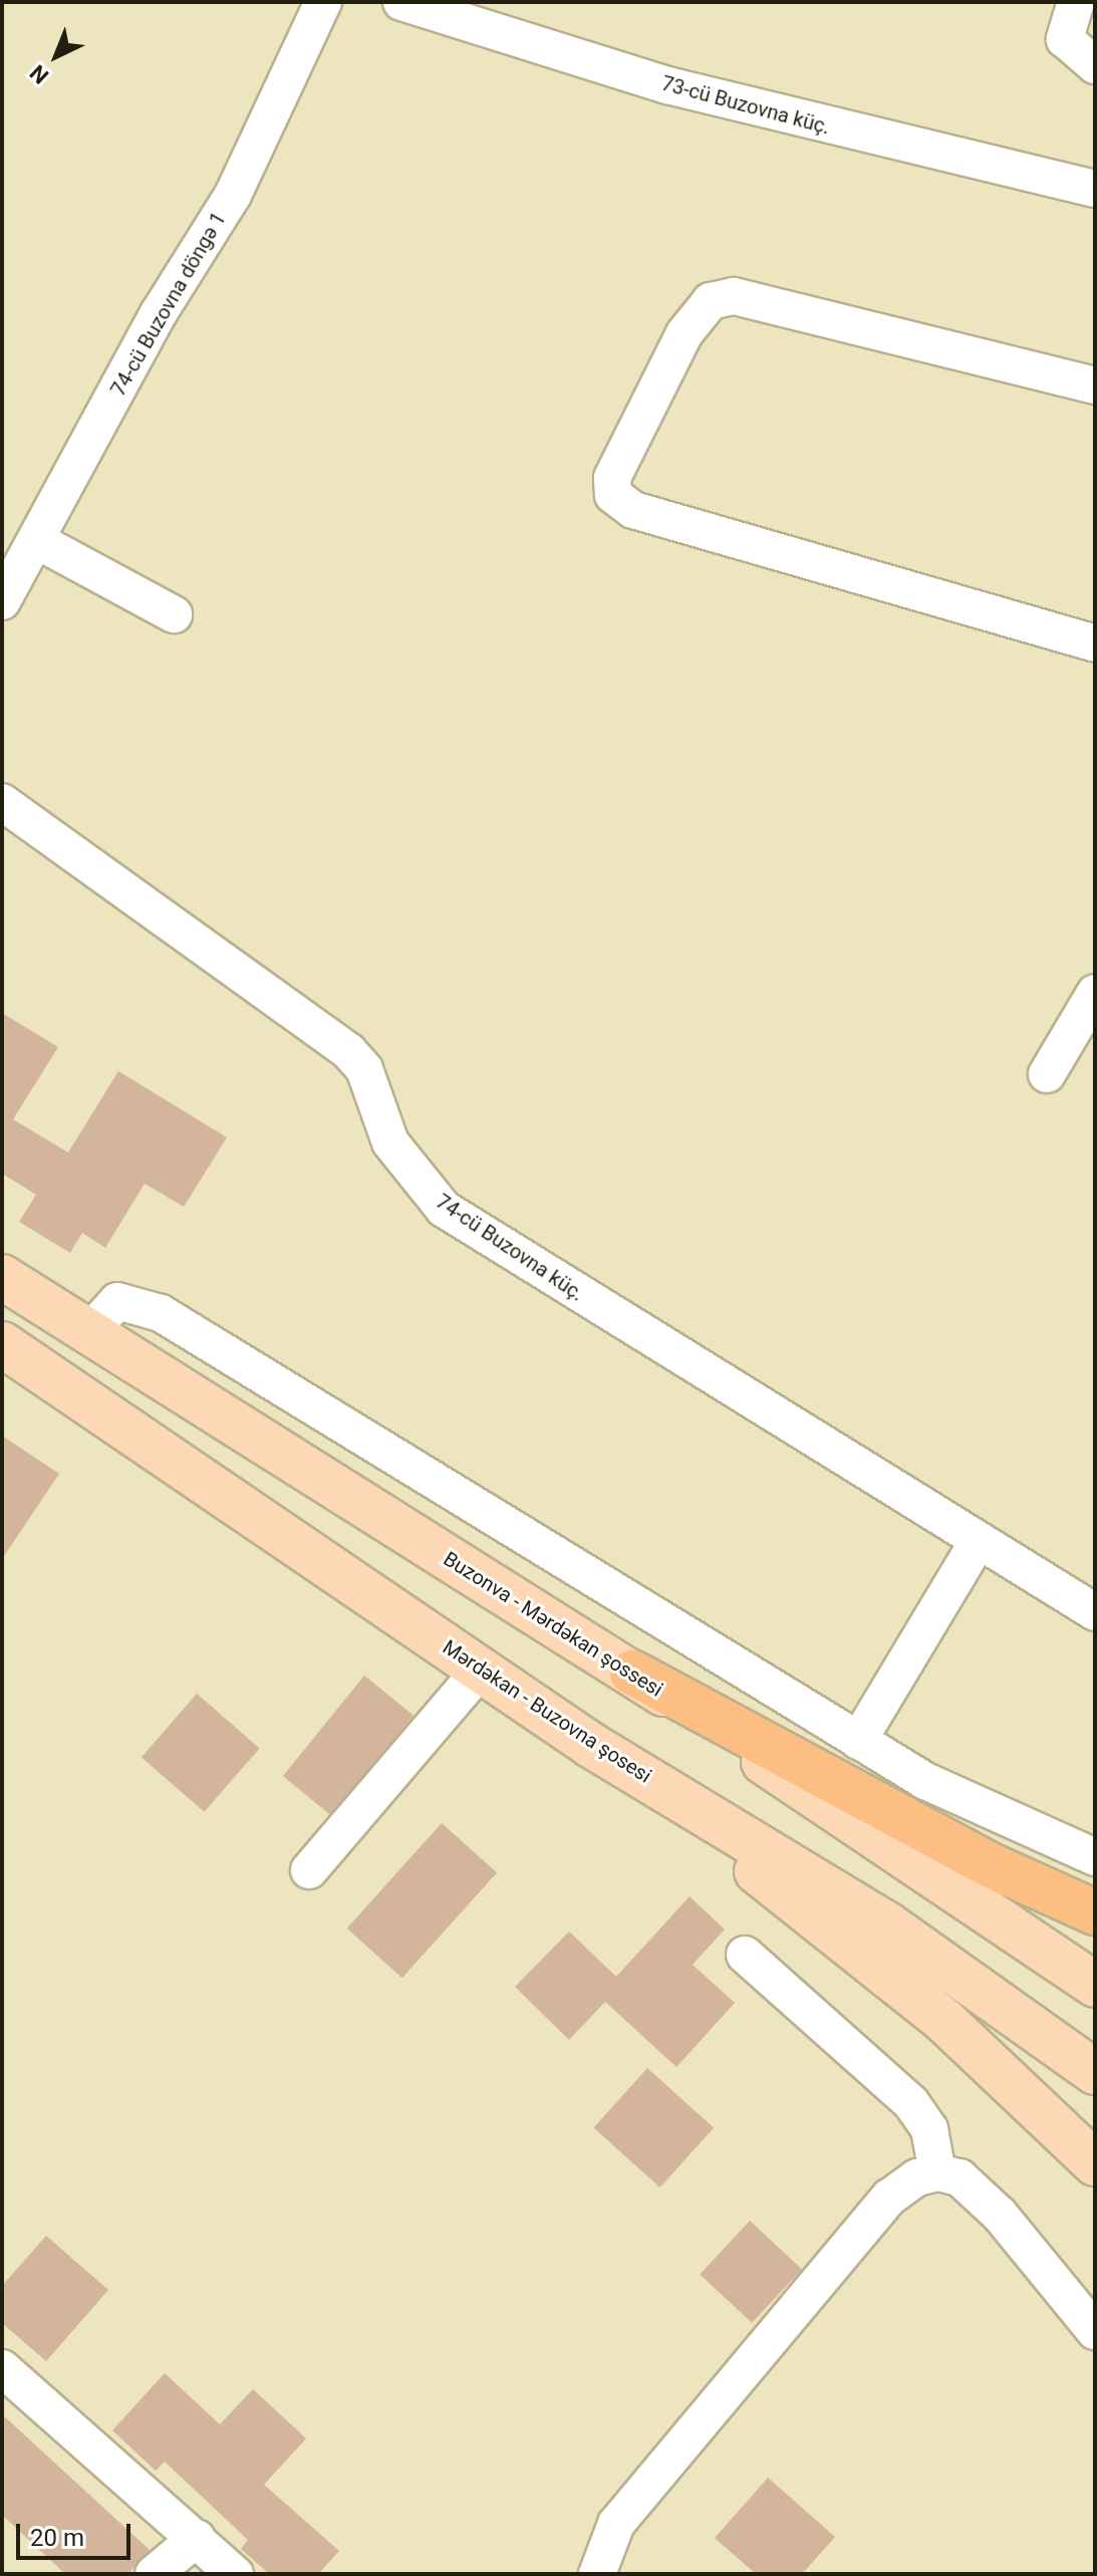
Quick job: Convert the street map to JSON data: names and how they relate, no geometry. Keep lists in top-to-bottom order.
{
  "streets": {
    "main road": ["Buzonva - Mərdəkan şossesi", "Mərdəkan - Buzovna şosesi"],
    "street": ["73-cü Buzovna küç.", "74-cü Buzovna döngə 1", "74-cü Buzovna küç."]
  },
  "scale_bar": "20 m",
  "north": "bottom left"
}
